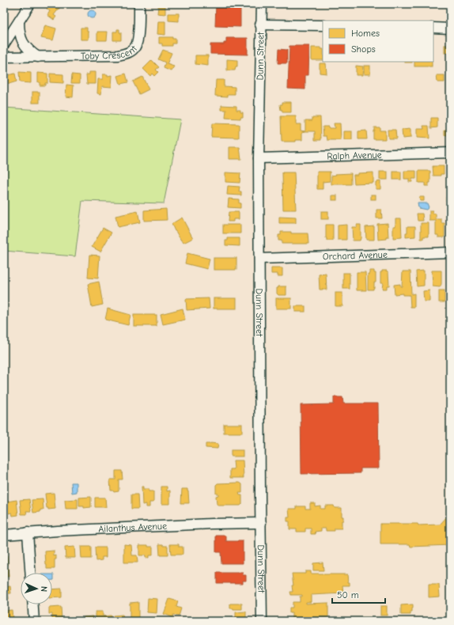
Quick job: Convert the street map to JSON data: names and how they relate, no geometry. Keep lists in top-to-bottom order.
{
  "streets": {
    "street": [
      "Toby Crescent",
      "Dunn Street",
      "Ralph Avenue",
      "Orchard Avenue",
      "Ailanthus Avenue"
    ]
  },
  "crossings": [
    ["Dunn Street", "Ralph Avenue"],
    ["Dunn Street", "Orchard Avenue"],
    ["Dunn Street", "Ailanthus Avenue"]
  ],
  "legend": ["Homes", "Shops"],
  "scale_bar": "50 m",
  "north": "right"
}
